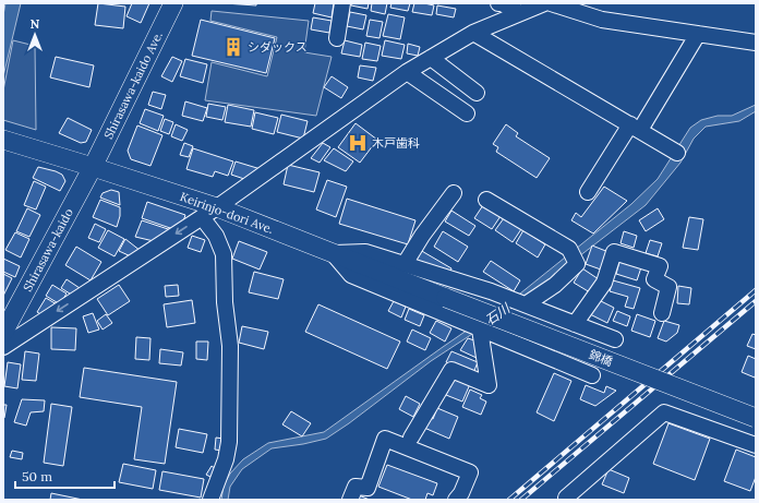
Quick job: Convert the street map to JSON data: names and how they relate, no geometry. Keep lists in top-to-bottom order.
{
  "streets": {
    "main road": [
      "Shirasawa-kaido Ave.",
      "Keirinjo-dori Ave.",
      "Shirasawa-kaido",
      "錦橋"
    ]
  },
  "crossings": [
    ["Shirasawa-kaido Ave.", "Keirinjo-dori Ave."],
    ["Shirasawa-kaido Ave.", "Shirasawa-kaido"],
    ["Keirinjo-dori Ave.", "Shirasawa-kaido"],
    ["Keirinjo-dori Ave.", "錦橋"]
  ],
  "water": ["石川"],
  "places": {
    "building": ["シダックス"],
    "hospital": ["木戸歯科"]
  },
  "scale_bar": "50 m",
  "north": "top"
}
